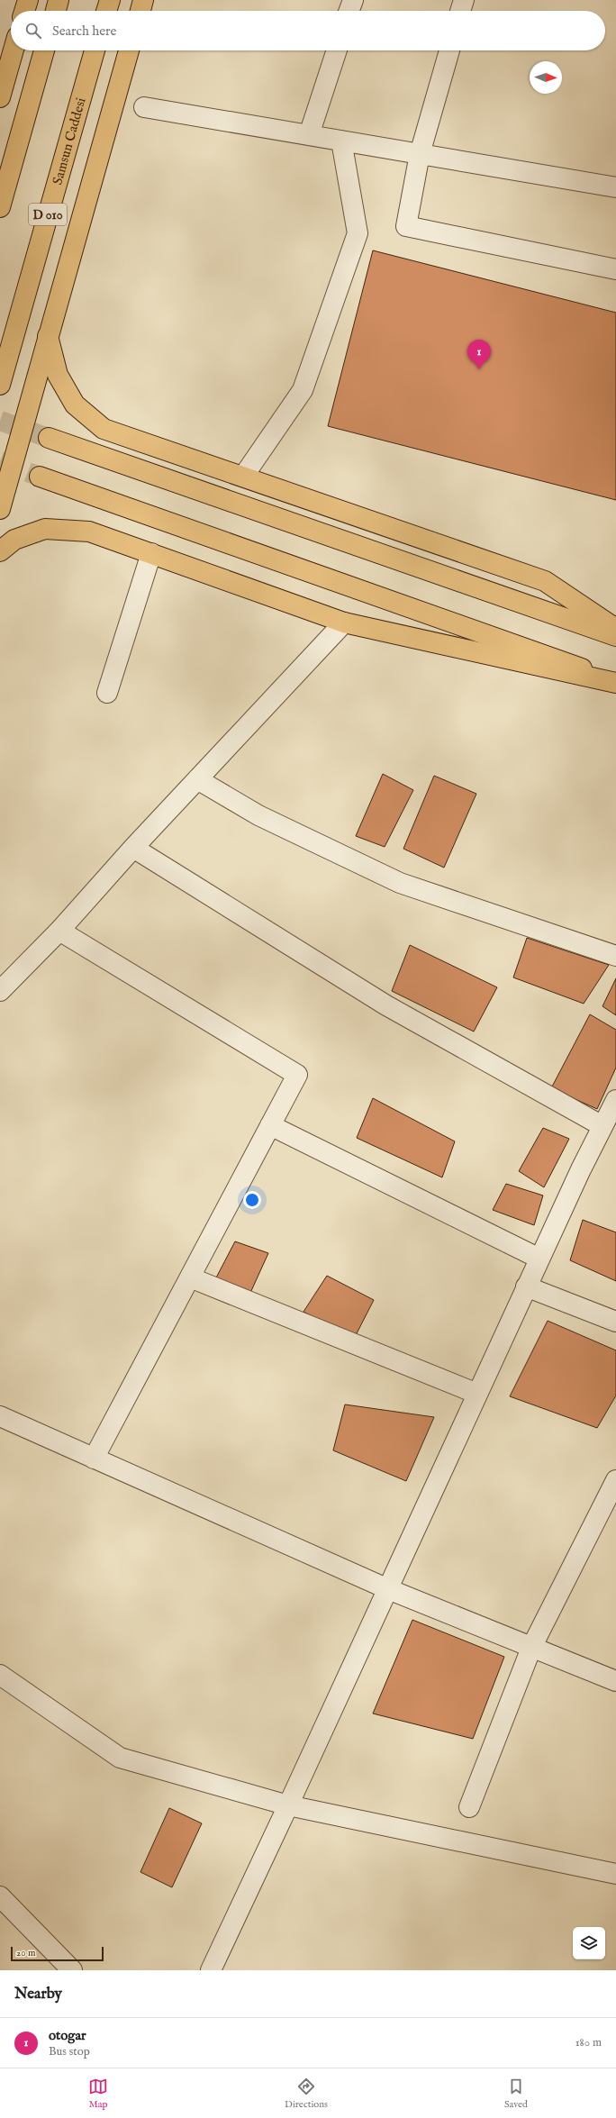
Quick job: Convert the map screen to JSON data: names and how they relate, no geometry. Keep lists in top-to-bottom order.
{
  "streets": {
    "main road": ["Samsun Caddesi", "D 010"]
  },
  "scale_bar": "20 m",
  "north": "right",
  "page": {
    "search": "Search here",
    "pins": "1",
    "scale": "20 m",
    "heading": "Nearby",
    "list": [
      {
        "mark": "1",
        "name": "otogar",
        "note": "Bus stop",
        "value": "180 m"
      }
    ],
    "nav": ["Map", "Directions", "Saved"]
  }
}
